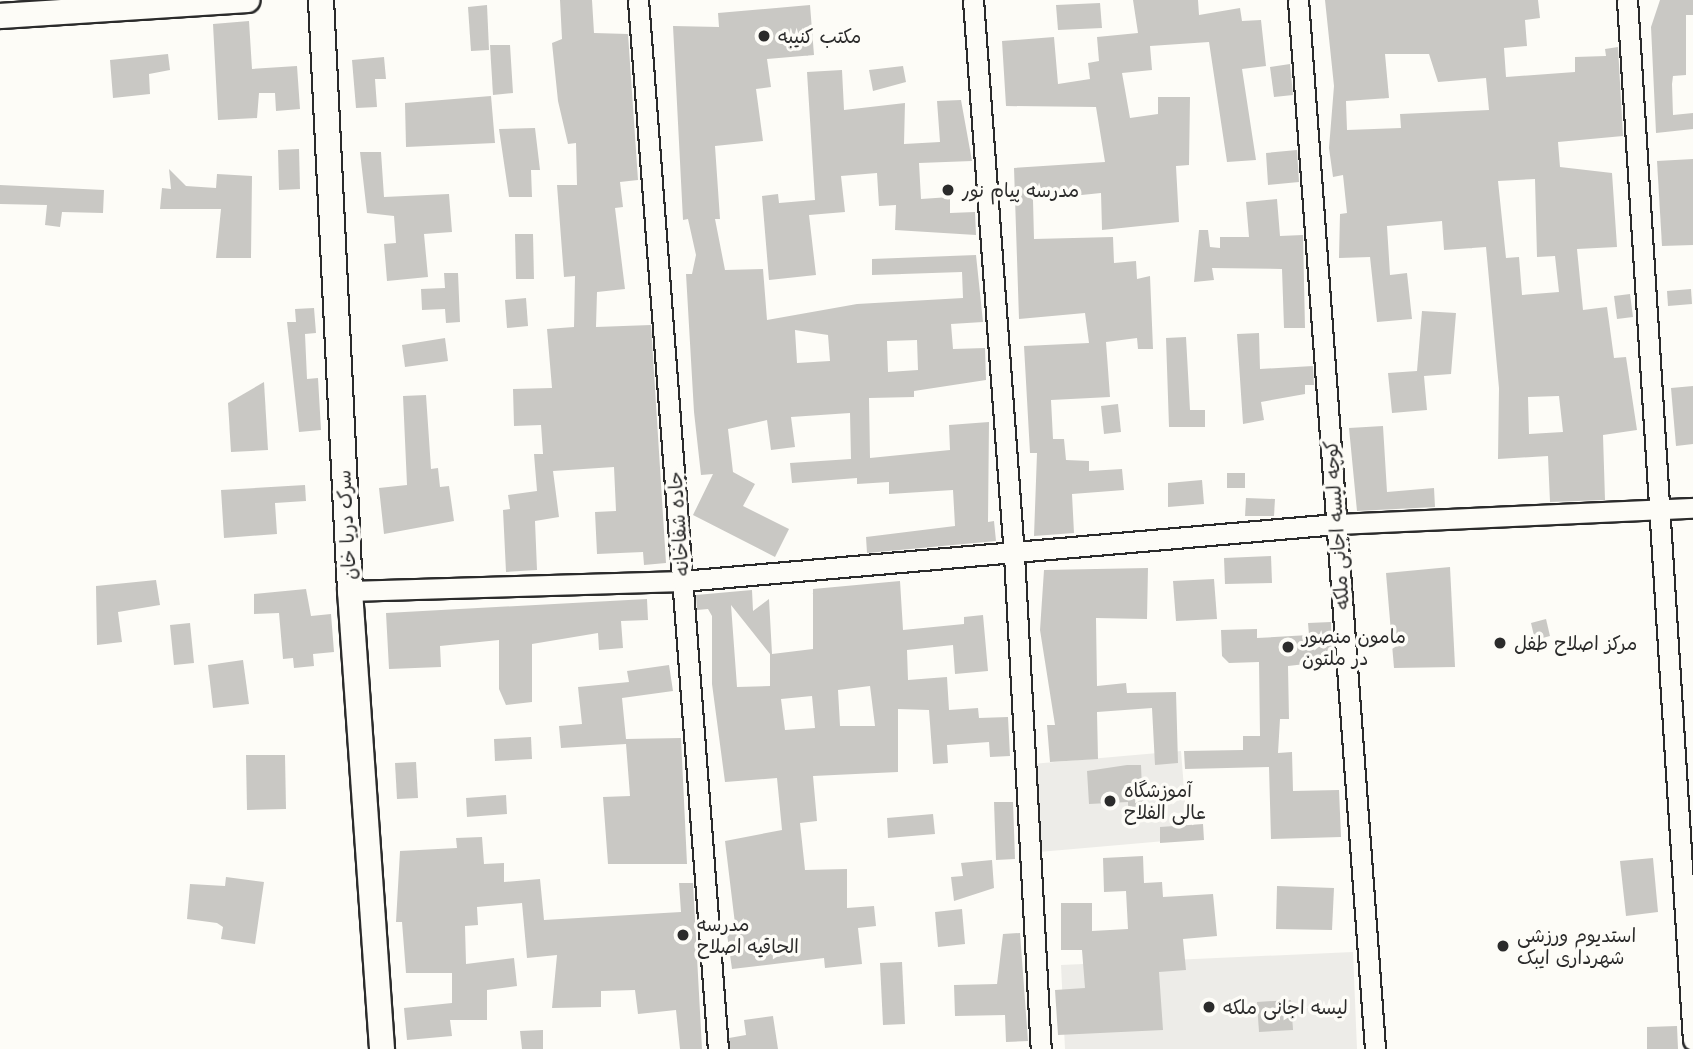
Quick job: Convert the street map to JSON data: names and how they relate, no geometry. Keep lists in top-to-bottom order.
{
  "streets": {
    "street": ["جاده شفاخانه", "سرک دریا خان", "کوچه لیسه اجانی ملکه"]
  },
  "places": [
    "مکتب کنیبه",
    "مدرسه پیام نور",
    "مرکز اصلاح طفل",
    "مامون منصور در ملتون",
    "آموزشگاه عالی الفلاح",
    "مدرسه الحاقیه اصلاح",
    "استدیوم ورزشی شهرداری ایبک",
    "لیسه اجانی ملکه"
  ]
}
